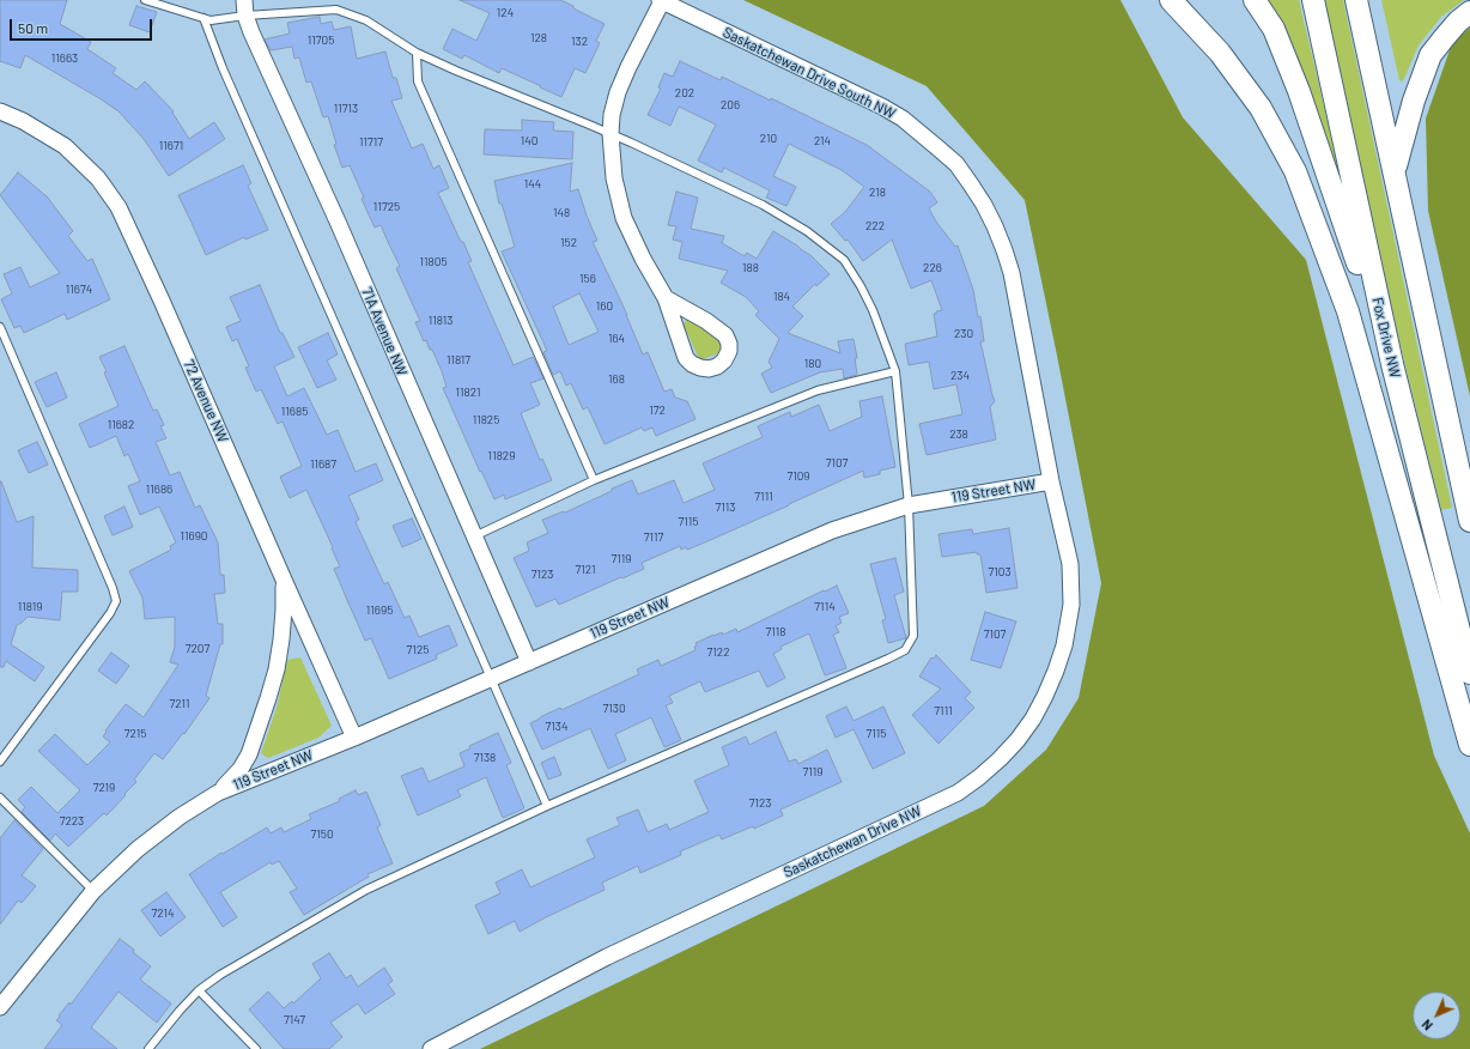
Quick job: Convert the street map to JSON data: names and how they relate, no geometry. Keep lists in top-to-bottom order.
{
  "streets": {
    "main road": ["Fox Drive NW"],
    "street": [
      "Saskatchewan Drive South NW",
      "71A Avenue NW",
      "72 Avenue NW",
      "119 Street NW",
      "Saskatchewan Drive NW"
    ]
  },
  "crossings": [
    ["Saskatchewan Drive South NW", "119 Street NW"],
    ["Saskatchewan Drive South NW", "Saskatchewan Drive NW"],
    ["71A Avenue NW", "119 Street NW"],
    ["72 Avenue NW", "119 Street NW"],
    ["119 Street NW", "Saskatchewan Drive NW"]
  ],
  "house_numbers": [
    "124",
    "128",
    "11705",
    "132",
    "11663",
    "202",
    "206",
    "11713",
    "210",
    "140",
    "214",
    "11717",
    "11671",
    "144",
    "218",
    "11725",
    "148",
    "222",
    "152",
    "11805",
    "188",
    "226",
    "156",
    "11674",
    "184",
    "160",
    "11813",
    "230",
    "164",
    "11817",
    "180",
    "234",
    "168",
    "11821",
    "172",
    "11685",
    "11825",
    "11682",
    "238",
    "11829",
    "7107",
    "11687",
    "7109",
    "11686",
    "7111",
    "7113",
    "7115",
    "11690",
    "7117",
    "7119",
    "7121",
    "7103",
    "7123",
    "11819",
    "7114",
    "11695",
    "7118",
    "7107",
    "7207",
    "7125",
    "7122",
    "7211",
    "7130",
    "7111",
    "7134",
    "7215",
    "7115",
    "7138",
    "7119",
    "7219",
    "7123",
    "7223",
    "7150",
    "7214",
    "7147"
  ],
  "scale_bar": "50 m",
  "north": "bottom left"
}
